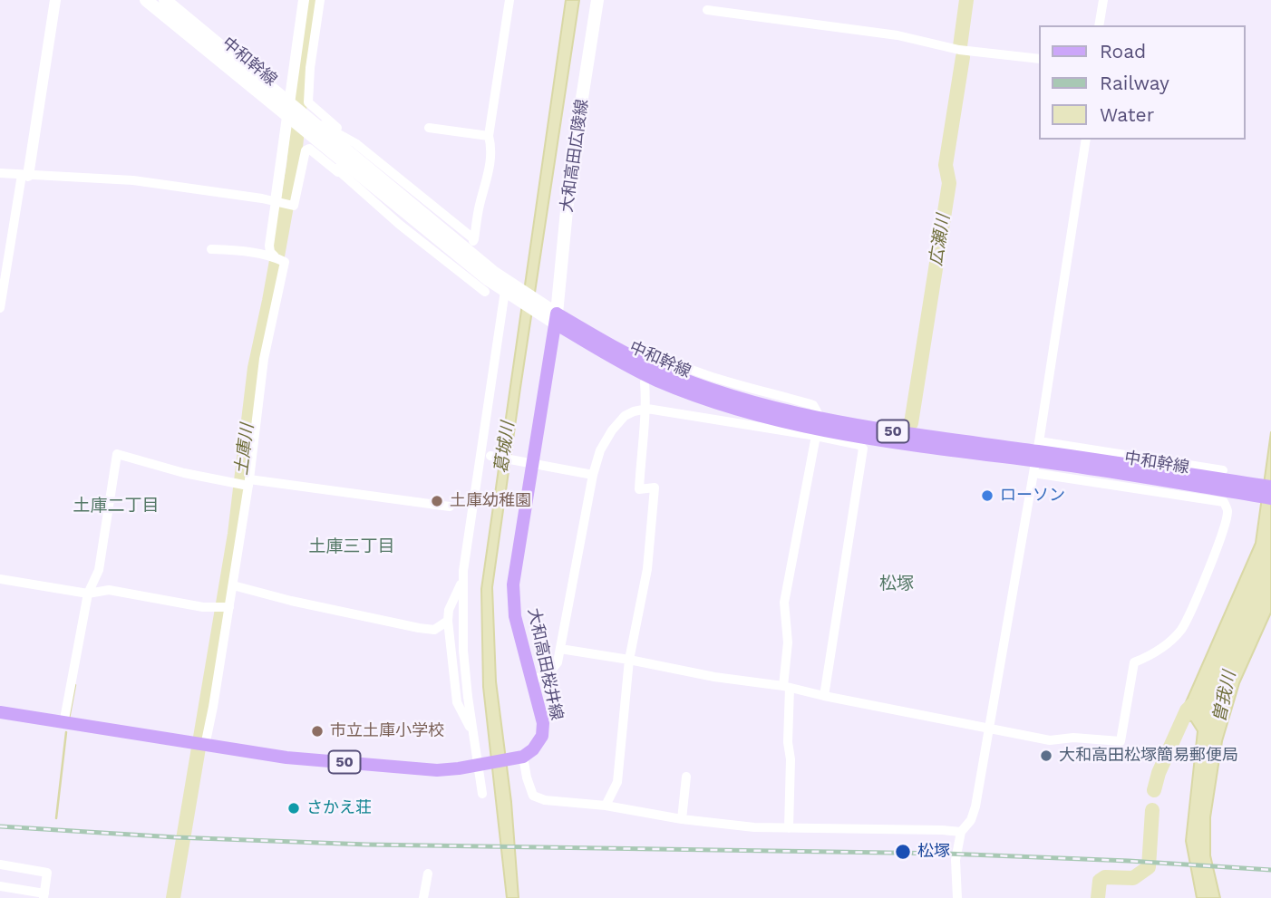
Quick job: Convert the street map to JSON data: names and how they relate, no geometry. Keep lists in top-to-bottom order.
{
  "streets": {
    "main road": [
      "中和幹線",
      "大和高田広陵線",
      "50",
      "大和高田桜井線"
    ]
  },
  "crossings": [
    ["中和幹線", "大和高田広陵線"],
    ["中和幹線", "大和高田桜井線"],
    ["大和高田広陵線", "大和高田桜井線"],
    ["50", "大和高田桜井線"]
  ],
  "districts": ["土庫二丁目", "土庫三丁目", "松塚"],
  "water": [
    "広瀬川",
    "葛城川",
    "土庫川",
    "曽我川"
  ],
  "places": [
    "ローソン",
    "土庫幼稚園",
    "市立土庫小学校",
    "大和高田松塚簡易郵便局",
    "さかえ荘",
    "松塚"
  ],
  "legend": ["Road", "Railway", "Water"]
}
